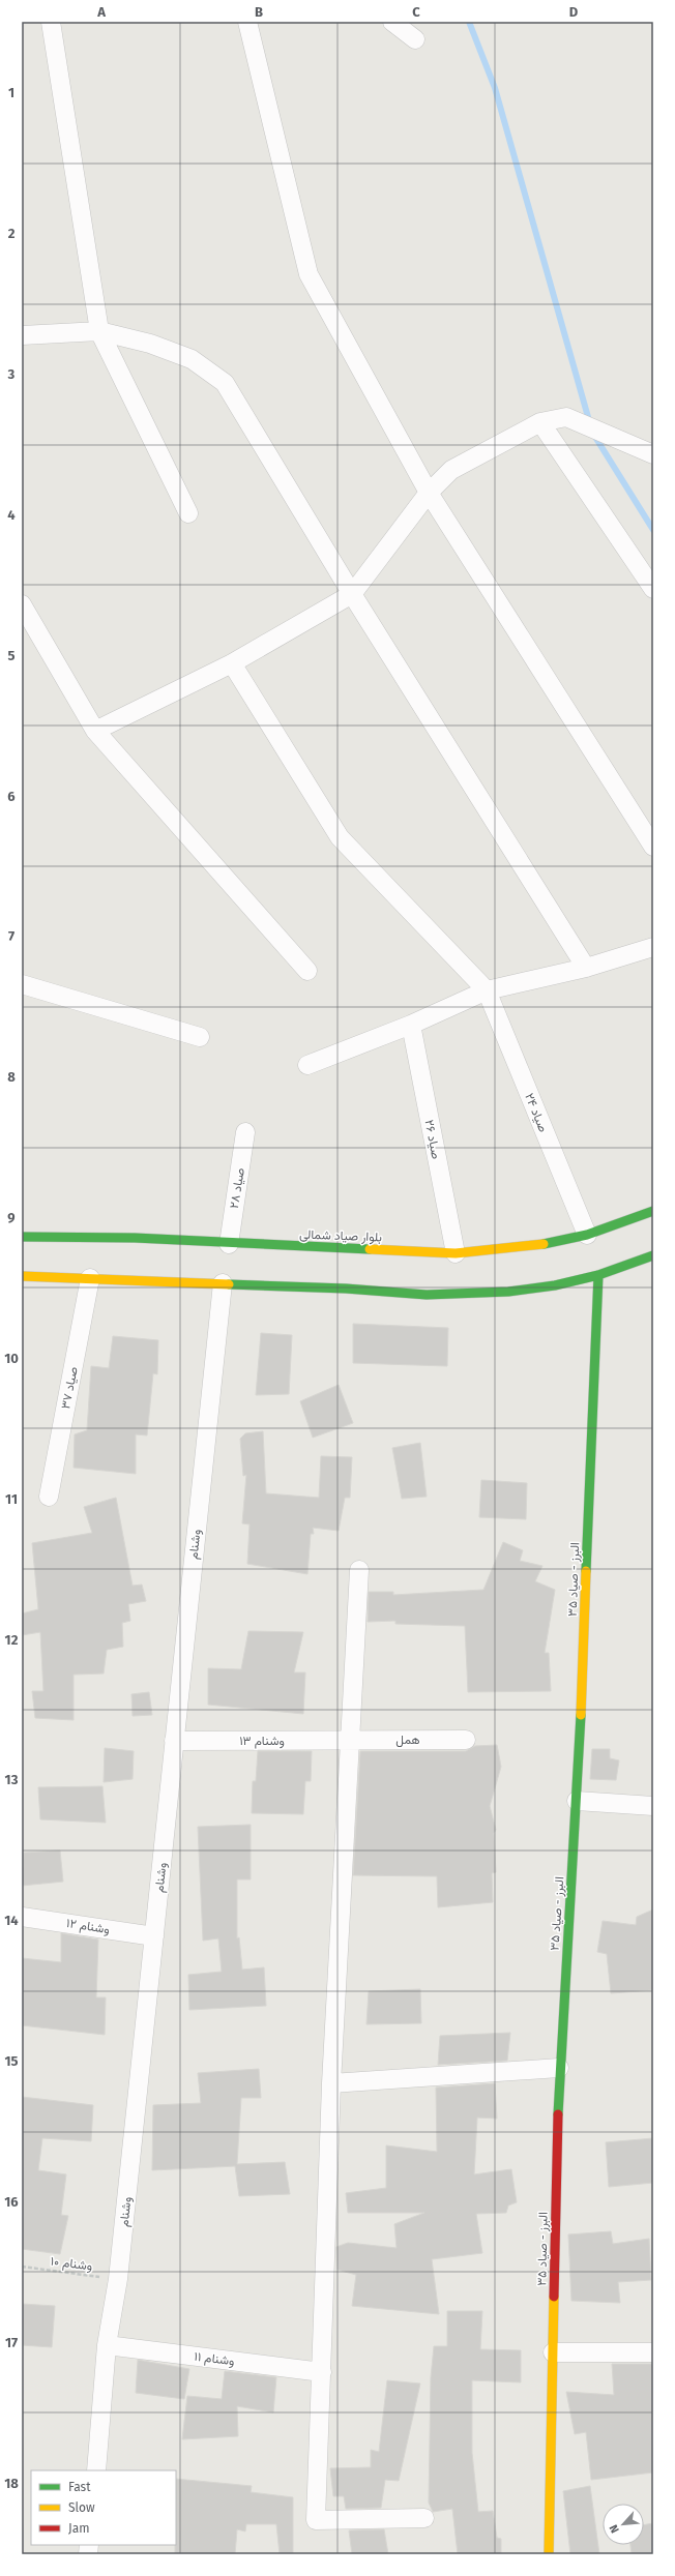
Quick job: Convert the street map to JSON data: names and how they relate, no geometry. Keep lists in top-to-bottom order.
{
  "streets": {
    "main road": ["بلوار صیاد شمالی", "البرز - صیاد ۳۵"],
    "street": [
      "صیاد ۲۴",
      "صیاد ۲۶",
      "صیاد ۲۸",
      "صیاد ۳۷",
      "وشنام",
      "همل",
      "وشنام ۱۳",
      "وشنام ۱۲",
      "وشنام ۱۱"
    ],
    "path": ["وشنام ۱۰"]
  },
  "crossings": [
    ["صیاد ۲۴", "بلوار صیاد شمالی"],
    ["صیاد ۲۶", "بلوار صیاد شمالی"],
    ["صیاد ۲۸", "بلوار صیاد شمالی"],
    ["وشنام", "وشنام ۱۳"],
    ["وشنام", "وشنام ۱۲"],
    ["وشنام", "وشنام ۱۰"],
    ["وشنام", "وشنام ۱۱"],
    ["همل", "وشنام ۱۳"]
  ],
  "legend": ["Fast", "Slow", "Jam"],
  "north": "bottom left",
  "grid": {
    "columns": [
      "A",
      "B",
      "C",
      "D"
    ],
    "rows": [
      "1",
      "2",
      "3",
      "4",
      "5",
      "6",
      "7",
      "8",
      "9",
      "10",
      "11",
      "12",
      "13",
      "14",
      "15",
      "16",
      "17",
      "18"
    ]
  }
}
